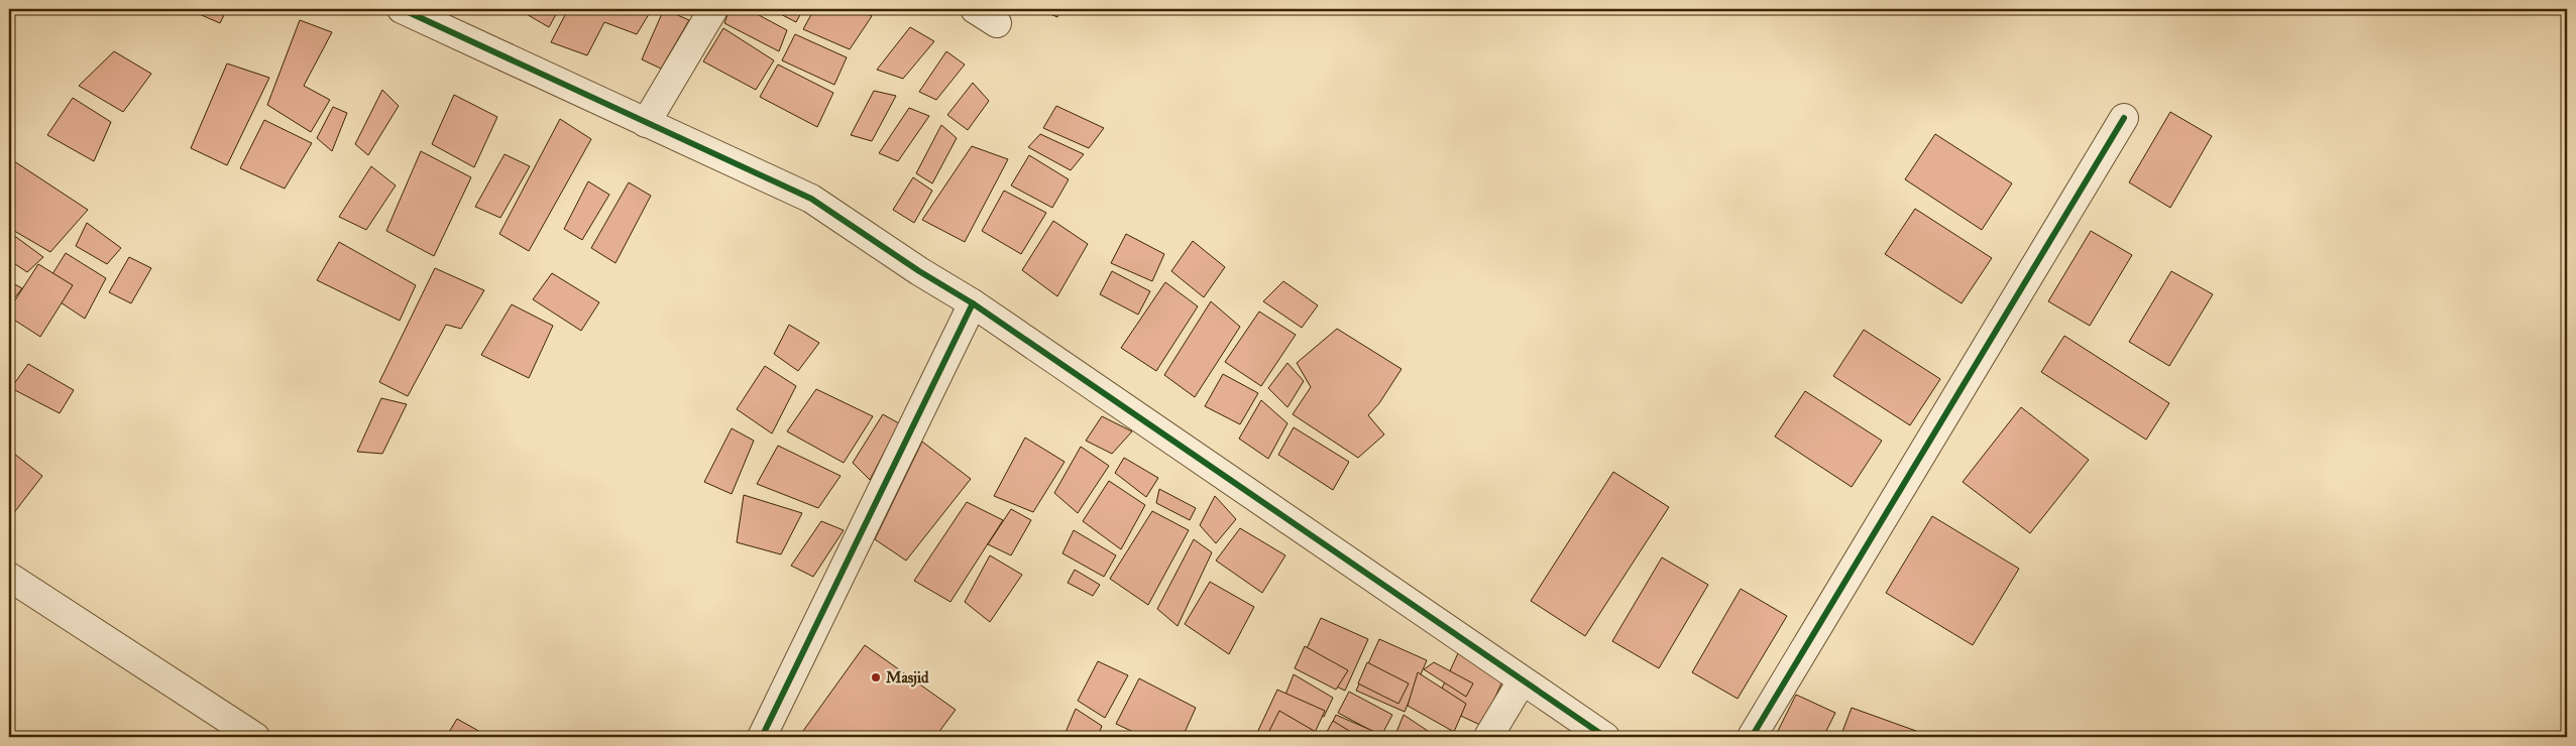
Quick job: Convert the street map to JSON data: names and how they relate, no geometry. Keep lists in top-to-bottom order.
{
  "places": ["Masjid"]
}
